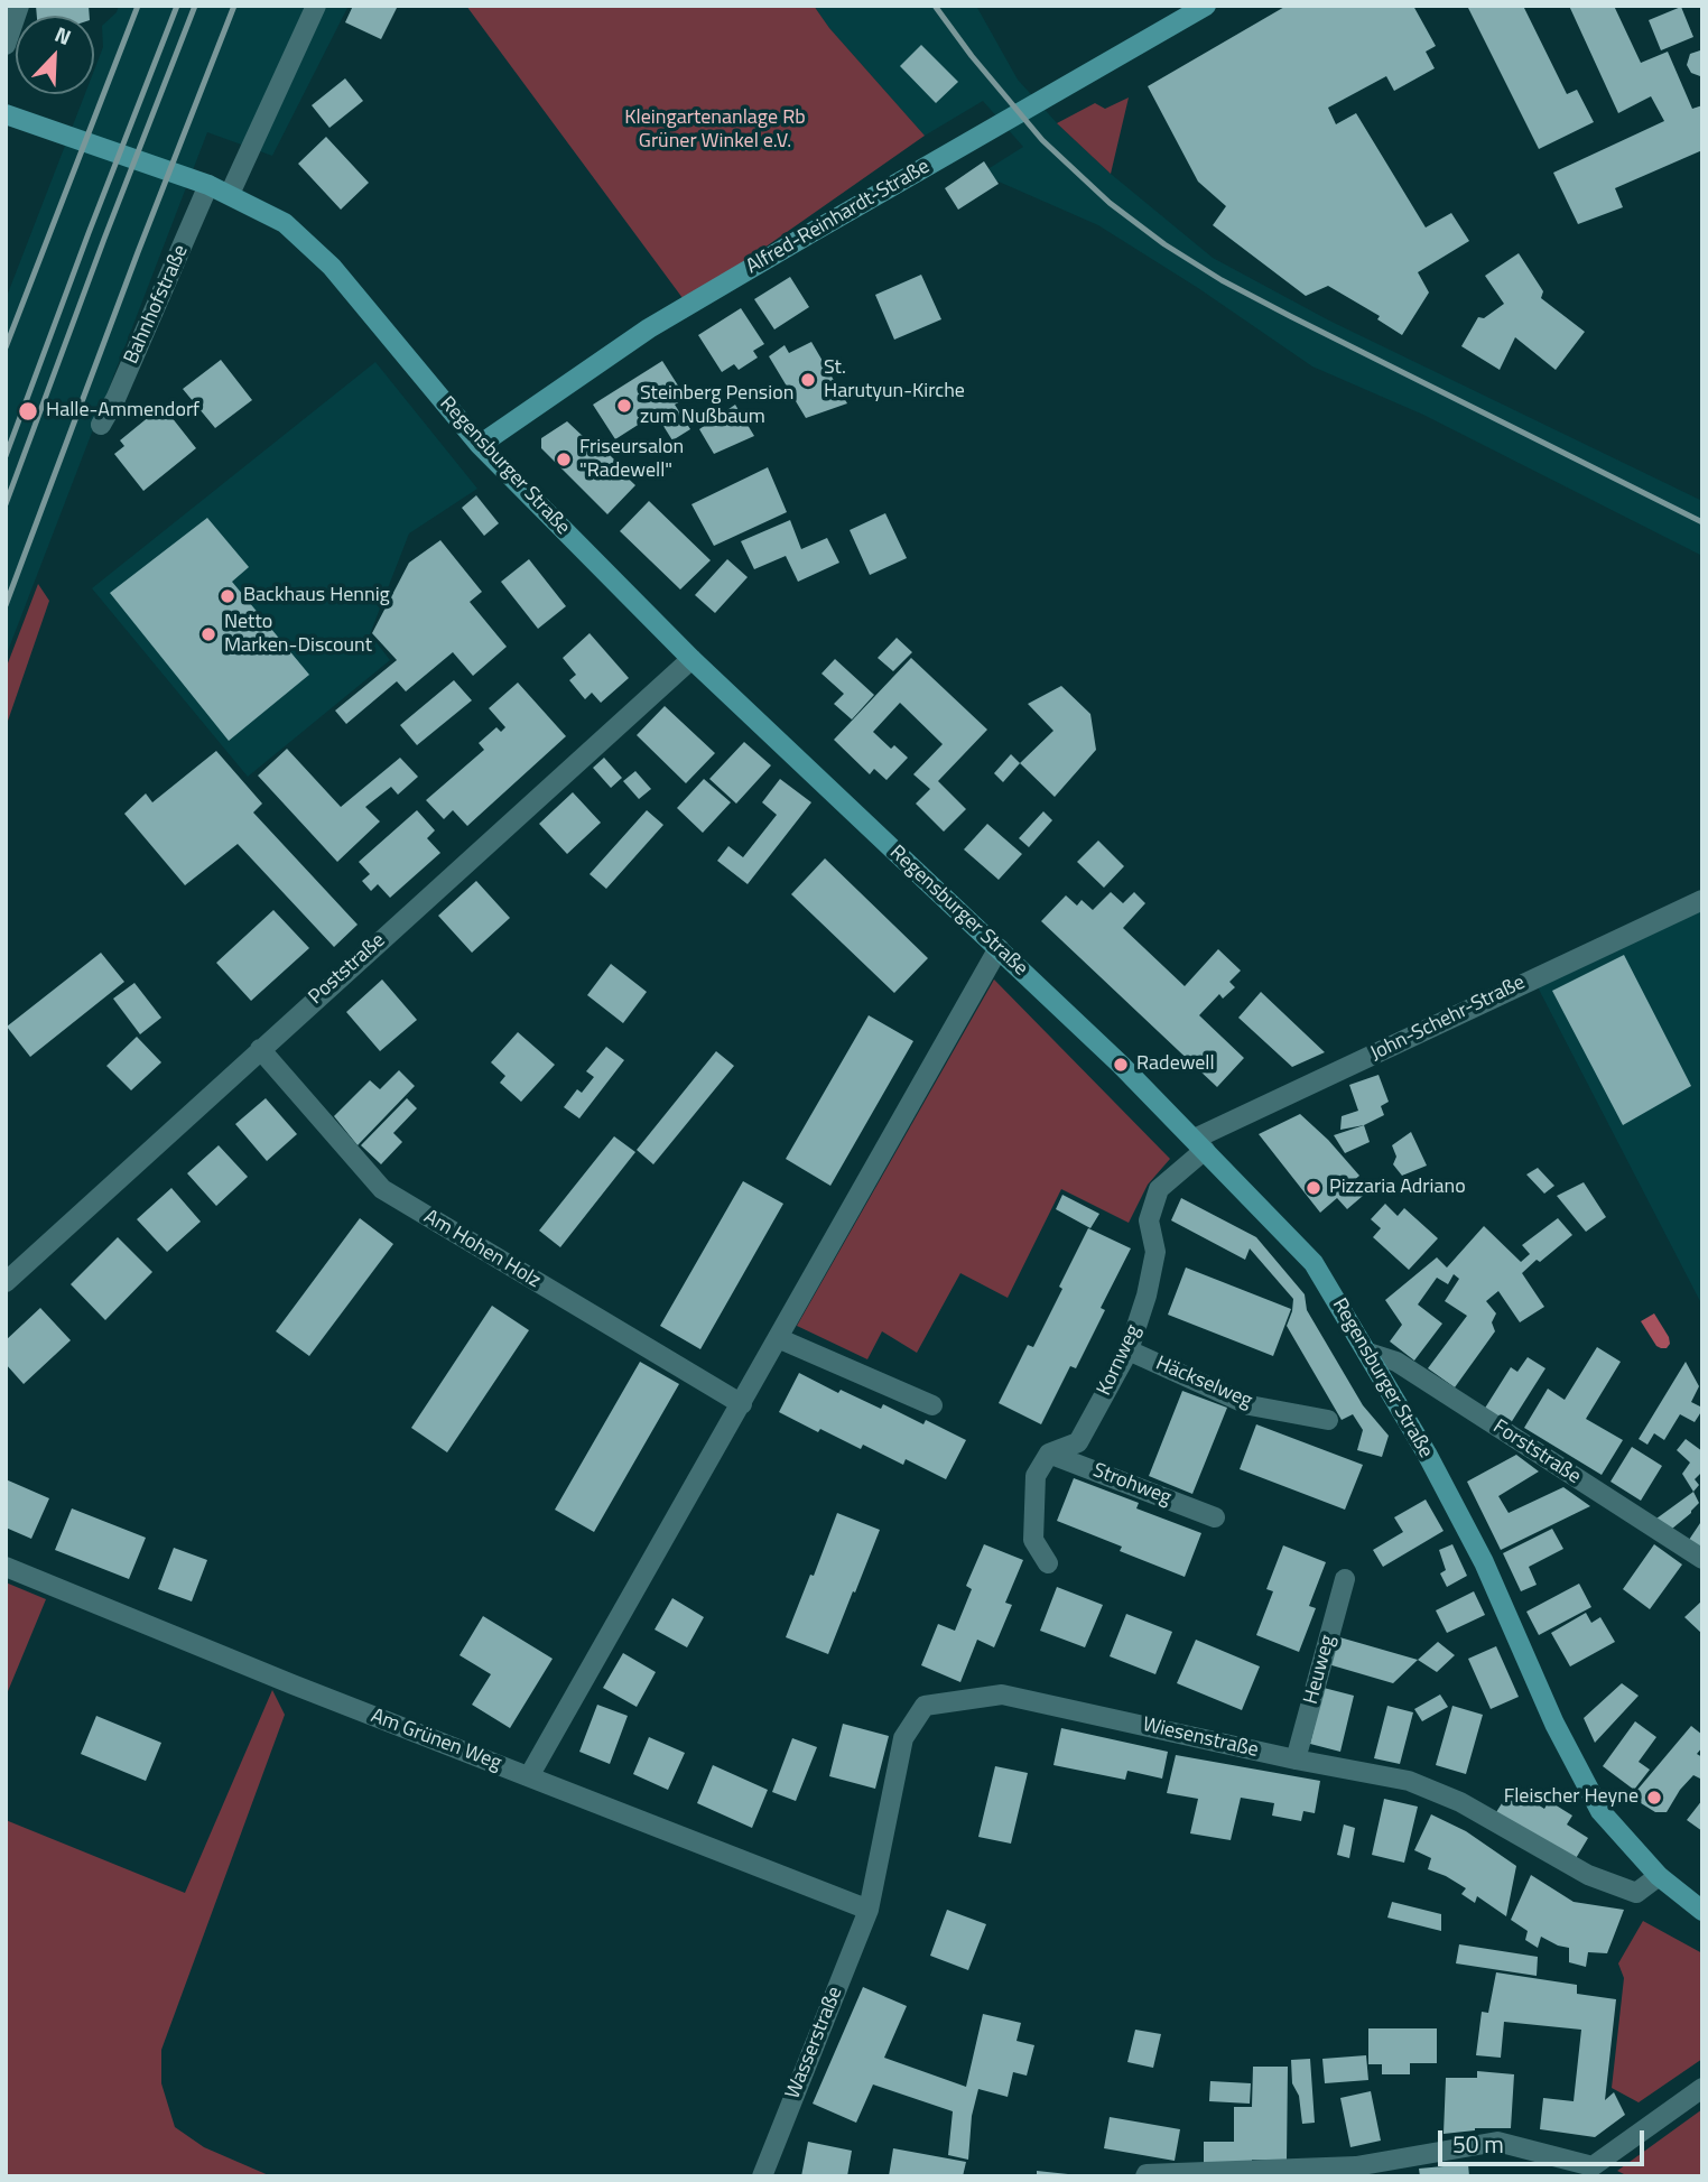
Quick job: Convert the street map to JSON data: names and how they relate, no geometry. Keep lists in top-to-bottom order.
{
  "streets": {
    "main road": ["Alfred-Reinhardt-Straße", "Regensburger Straße"],
    "street": [
      "Bahnhofstraße",
      "Poststraße",
      "John-Schehr-Straße",
      "Am Hohen Holz",
      "Kornweg",
      "Häckselweg",
      "Forststraße",
      "Strohweg",
      "Heuweg",
      "Wiesenstraße",
      "Am Grünen Weg",
      "Wasserstraße"
    ]
  },
  "crossings": [
    ["Alfred-Reinhardt-Straße", "Regensburger Straße"],
    ["Bahnhofstraße", "Regensburger Straße"],
    ["Regensburger Straße", "Poststraße"],
    ["Regensburger Straße", "John-Schehr-Straße"],
    ["Regensburger Straße", "Kornweg"],
    ["Regensburger Straße", "Forststraße"],
    ["Regensburger Straße", "Wiesenstraße"],
    ["Poststraße", "Am Hohen Holz"],
    ["John-Schehr-Straße", "Kornweg"],
    ["Kornweg", "Häckselweg"],
    ["Kornweg", "Strohweg"],
    ["Heuweg", "Wiesenstraße"],
    ["Wiesenstraße", "Am Grünen Weg"],
    ["Wiesenstraße", "Wasserstraße"],
    ["Am Grünen Weg", "Wasserstraße"]
  ],
  "parks": ["Kleingartenanlage Rb Grüner Winkel e.V."],
  "places": [
    "St. Harutyun-Kirche",
    "Steinberg Pension zum Nußbaum",
    "Halle-Ammendorf",
    "Friseursalon \"Radewell\"",
    "Backhaus Hennig",
    "Netto Marken-Discount",
    "Radewell",
    "Pizzaria Adriano",
    "Fleischer Heyne"
  ],
  "scale_bar": "50 m",
  "north": "top right"
}
